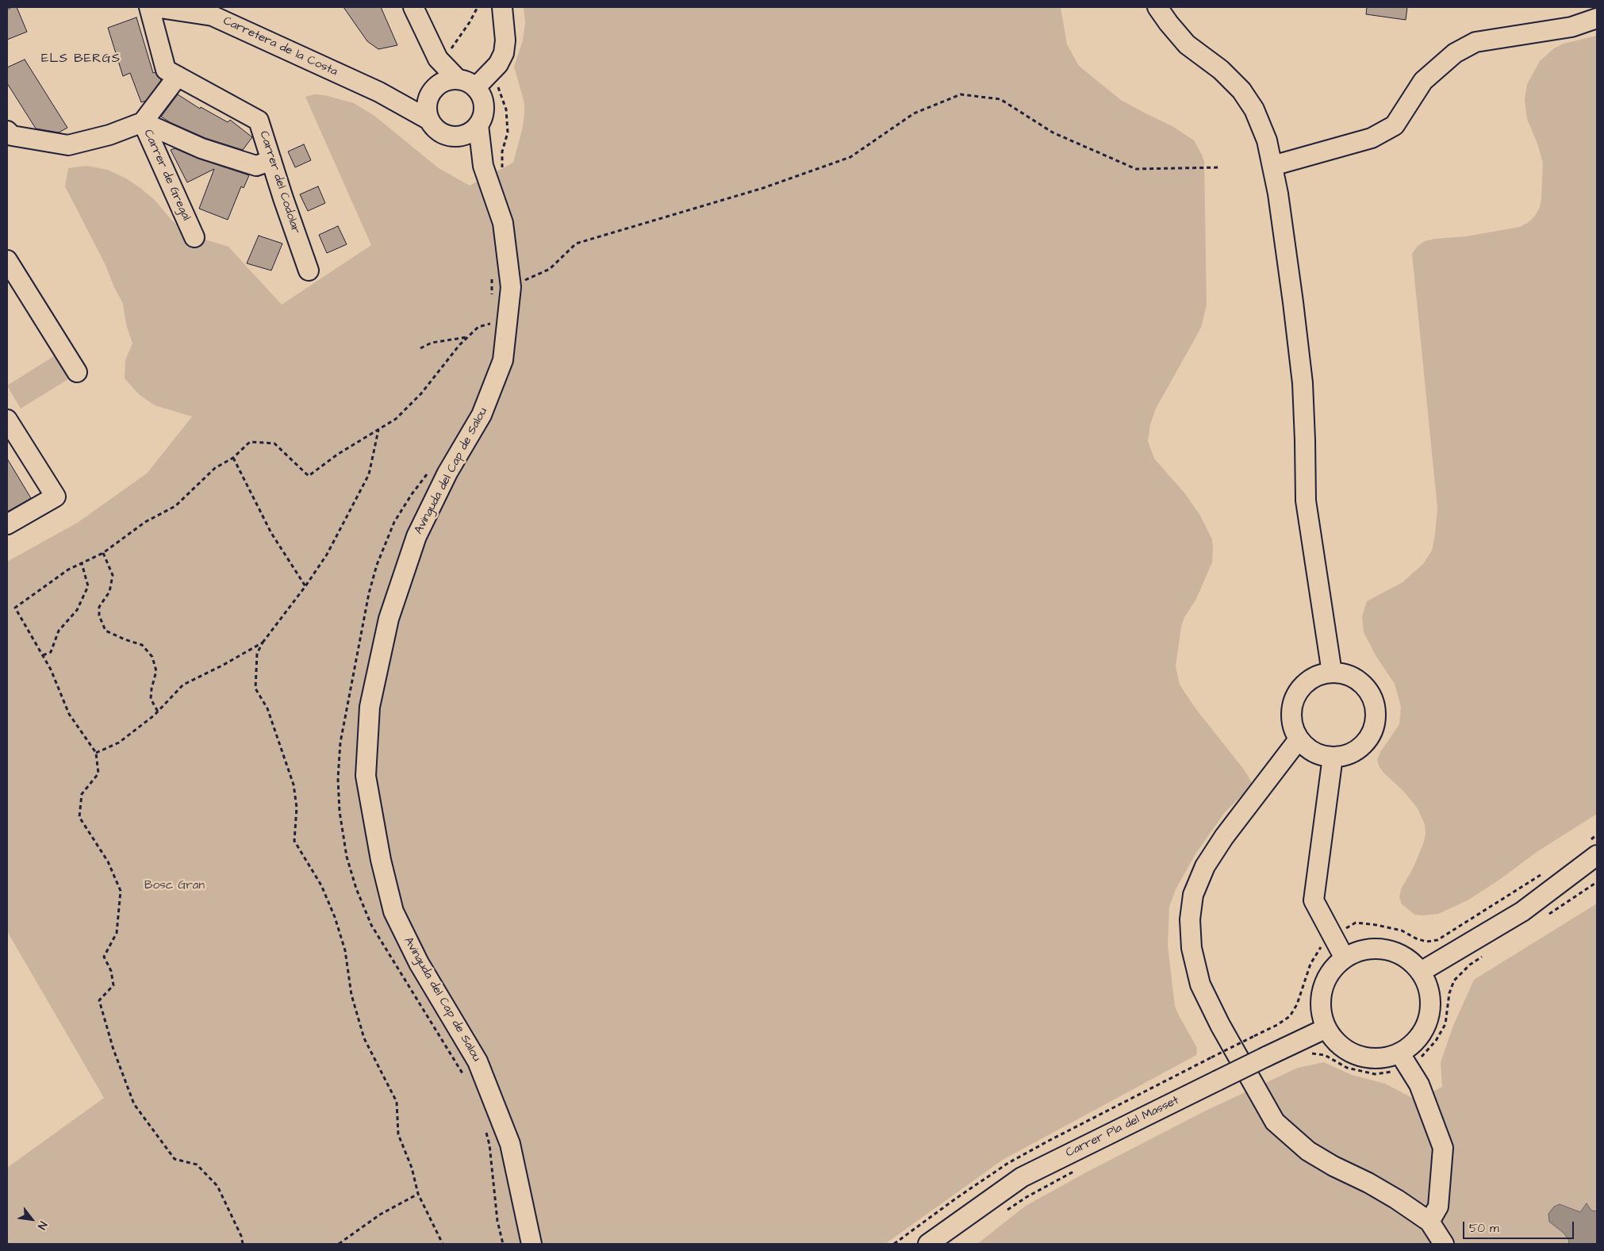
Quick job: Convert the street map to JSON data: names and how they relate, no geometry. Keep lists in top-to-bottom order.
{
  "streets": {
    "street": [
      "Carretera de la Costa",
      "Carrer de Gregal",
      "Carrer del Codolar",
      "Avinguda del Cap de Salou",
      "Carrer Pla del Masset"
    ]
  },
  "crossings": [
    ["Carretera de la Costa", "Avinguda del Cap de Salou"],
    ["Carrer de Gregal", "Carrer del Codolar"]
  ],
  "districts": ["ELS BERGS"],
  "parks": ["Bosc Gran"],
  "scale_bar": "50 m",
  "north": "bottom right"
}
